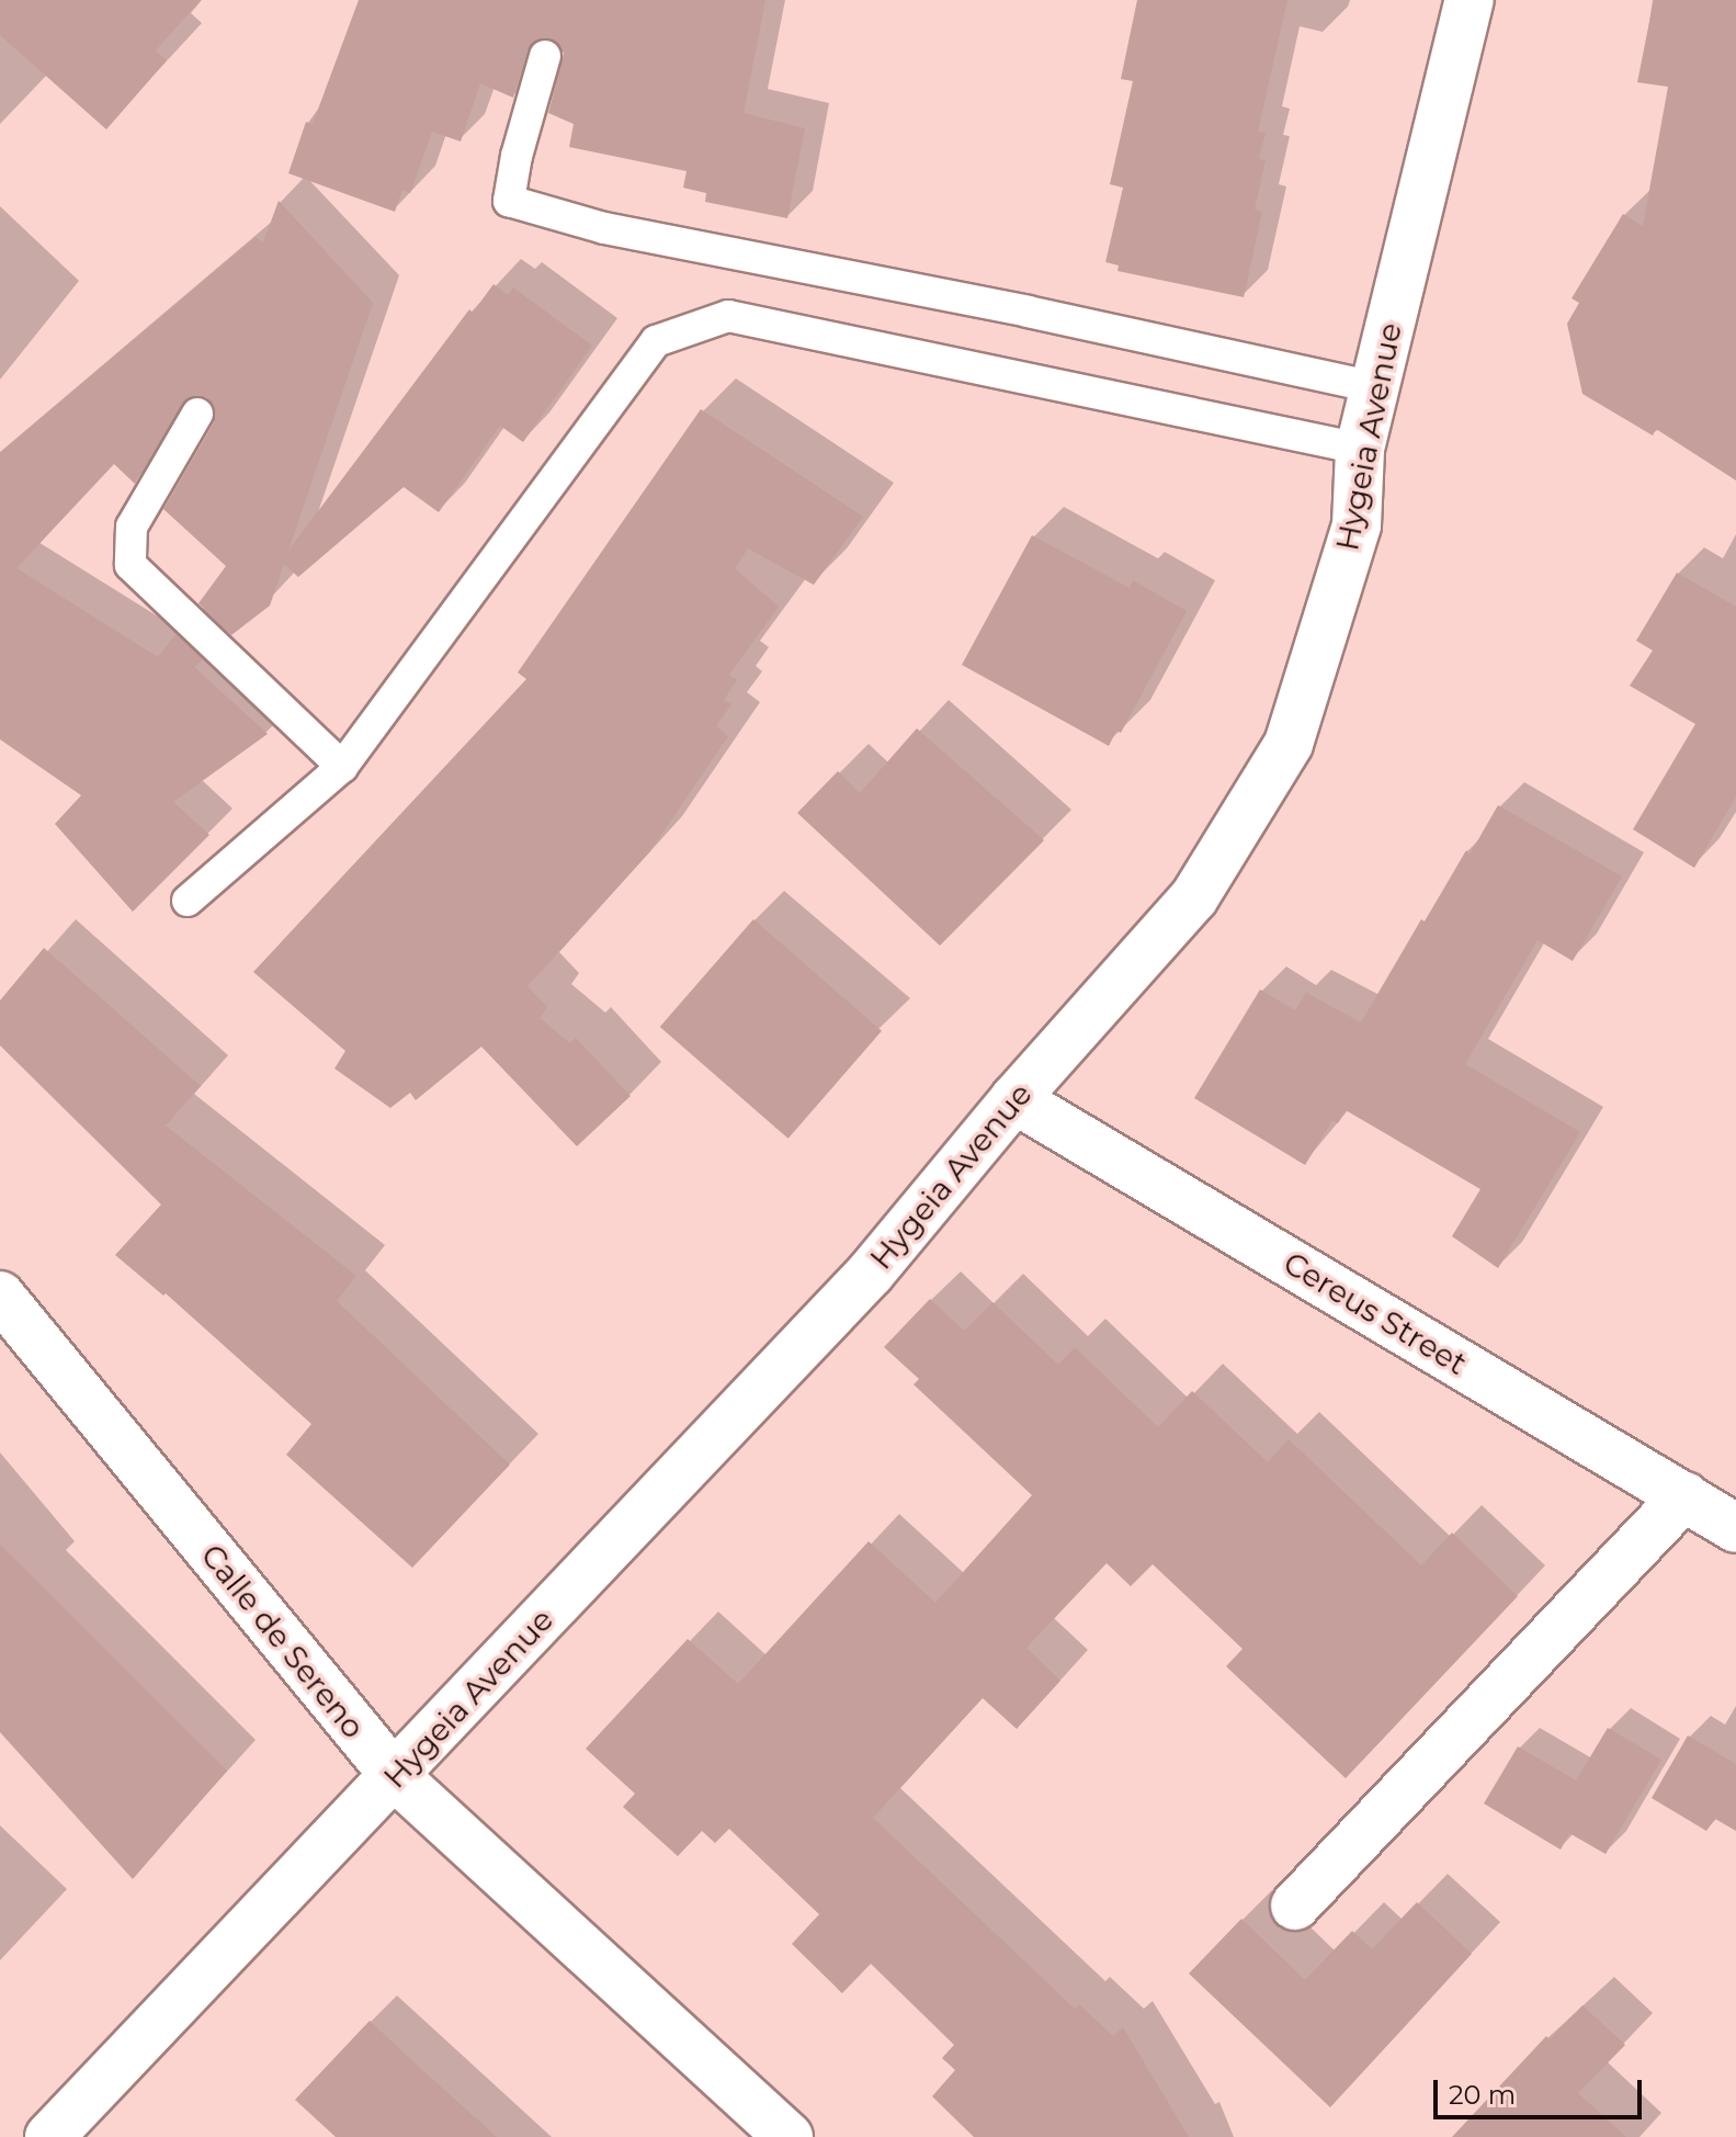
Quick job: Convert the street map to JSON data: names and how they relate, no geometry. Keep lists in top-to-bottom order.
{
  "streets": {
    "street": ["Hygeia Avenue", "Cereus Street", "Calle de Sereno"]
  },
  "crossings": [
    ["Hygeia Avenue", "Cereus Street"],
    ["Hygeia Avenue", "Calle de Sereno"]
  ],
  "scale_bar": "20 m"
}
